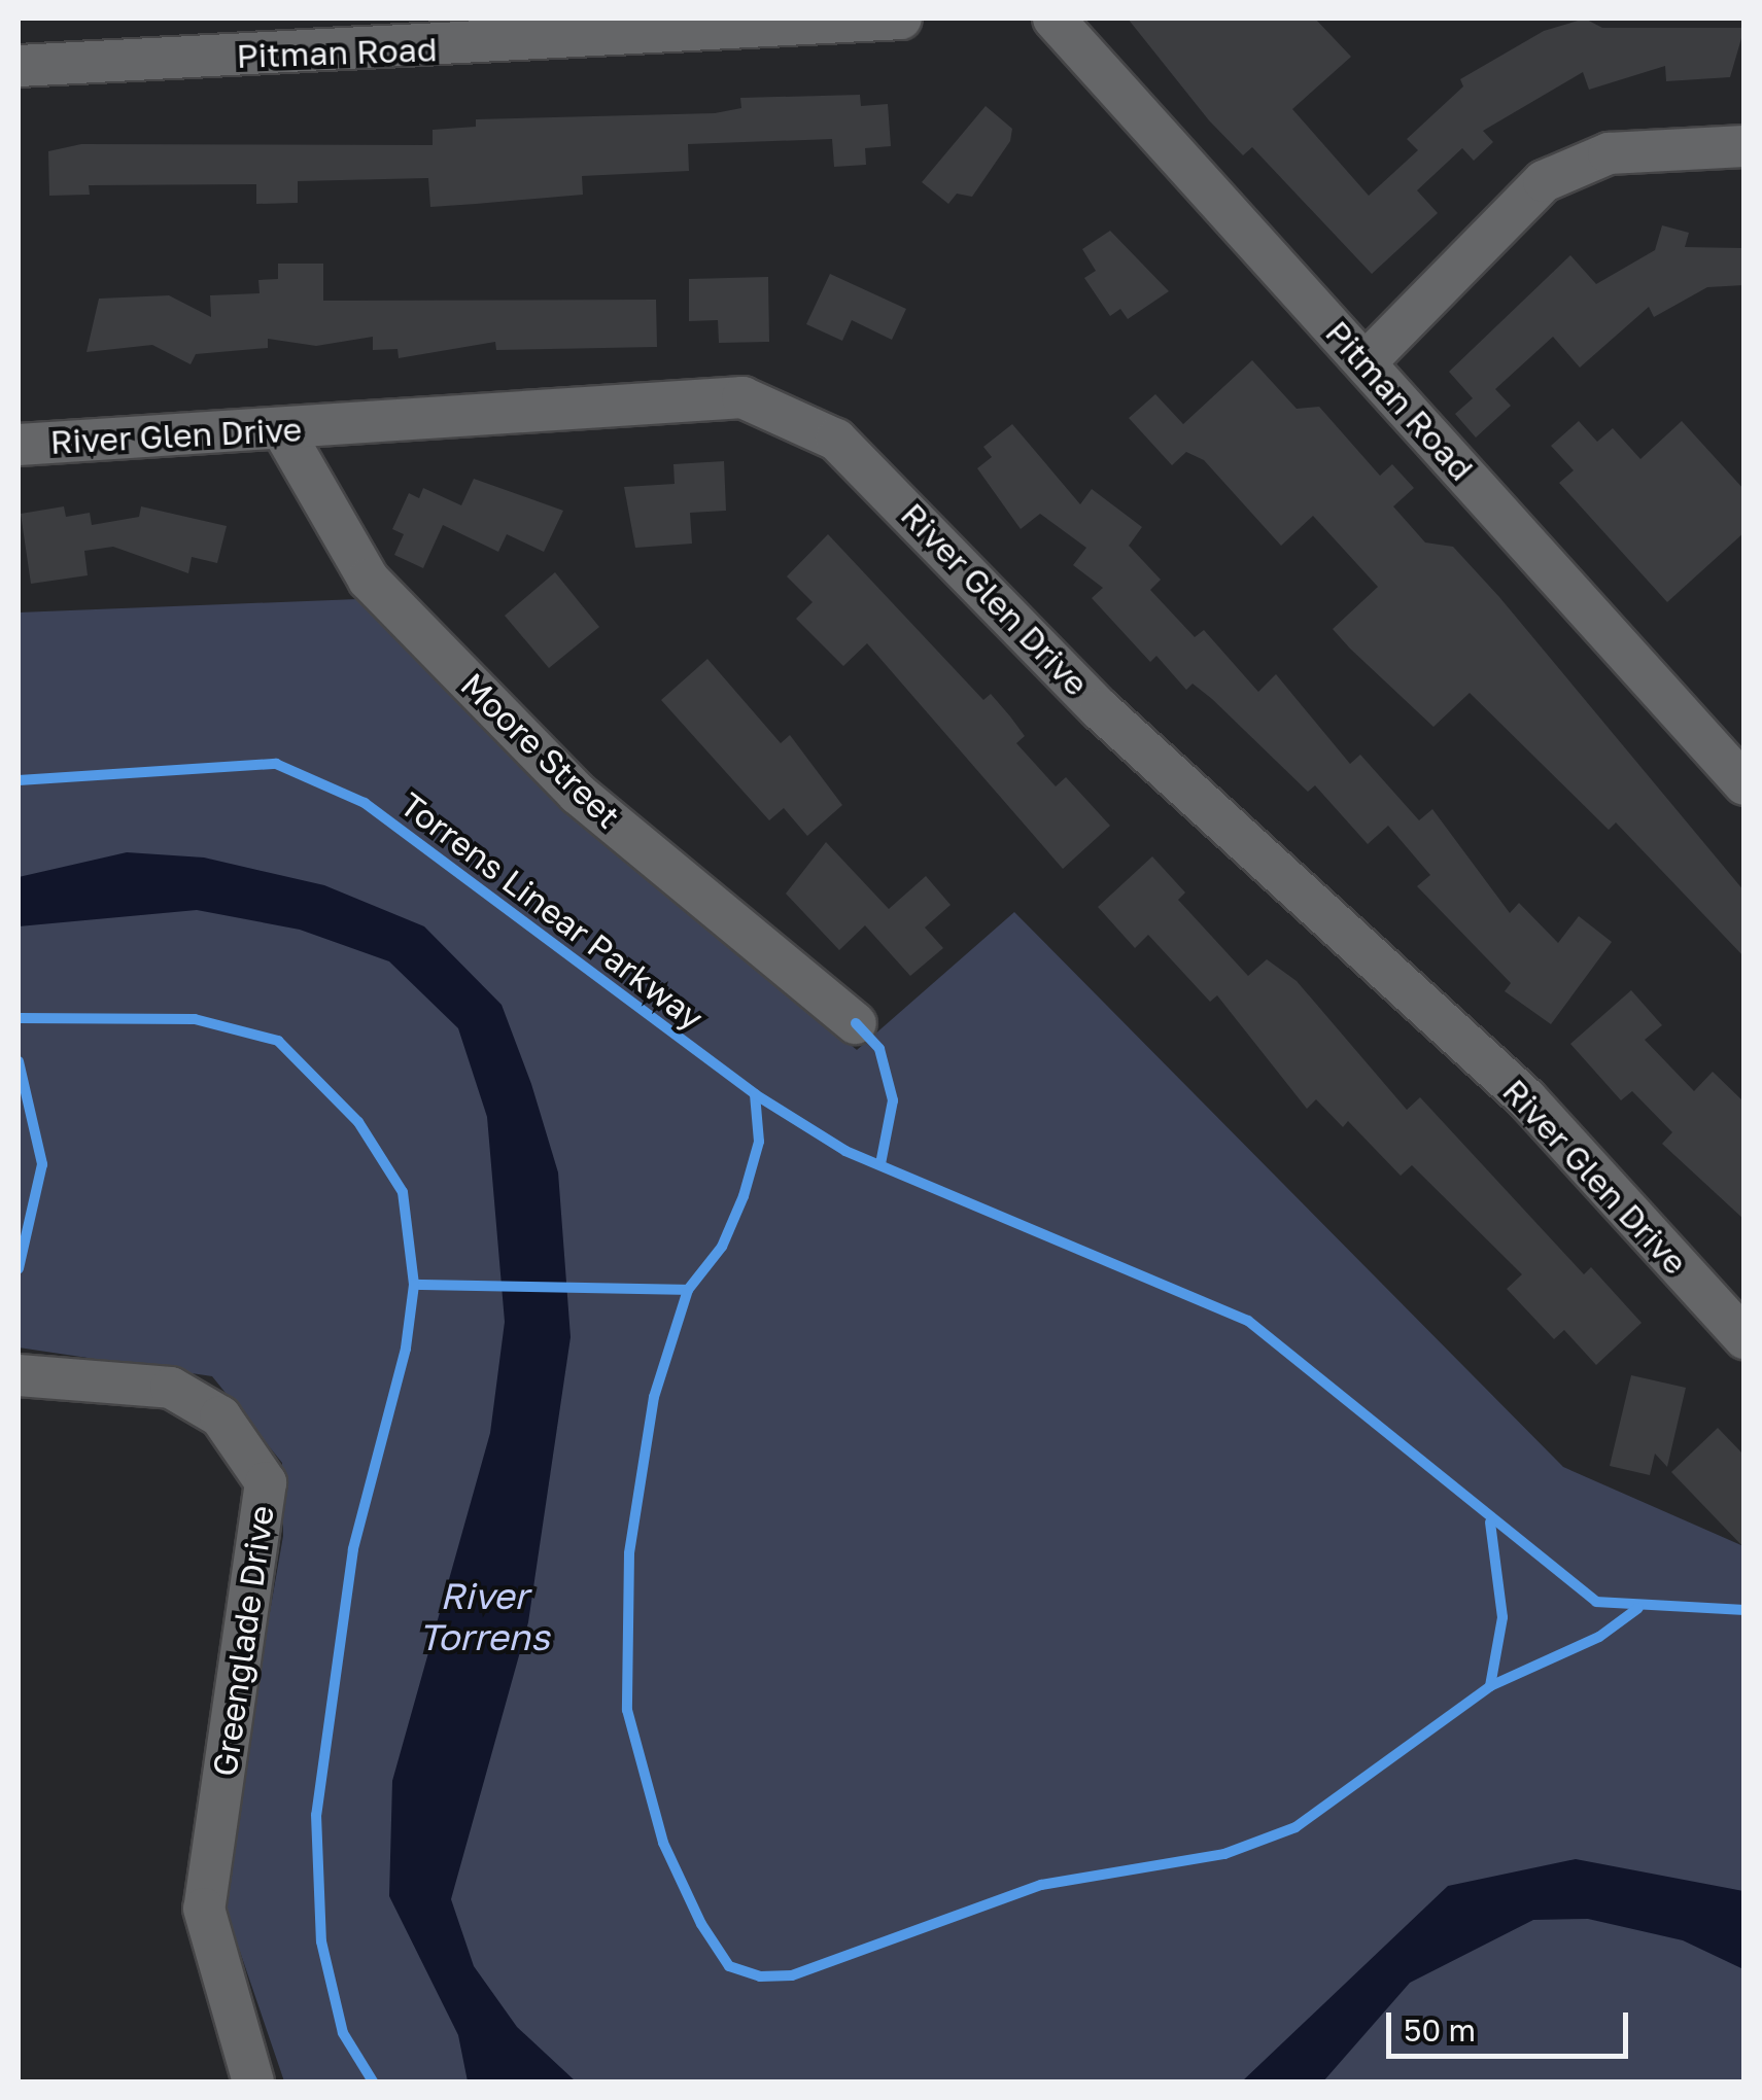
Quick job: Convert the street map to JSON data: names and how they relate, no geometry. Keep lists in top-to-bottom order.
{
  "streets": {
    "street": [
      "Pitman Road",
      "River Glen Drive",
      "Moore Street",
      "Greenglade Drive"
    ],
    "cycle path": ["Torrens Linear Parkway"]
  },
  "crossings": [
    ["River Glen Drive", "Moore Street"]
  ],
  "water": ["River Torrens"],
  "scale_bar": "50 m"
}
